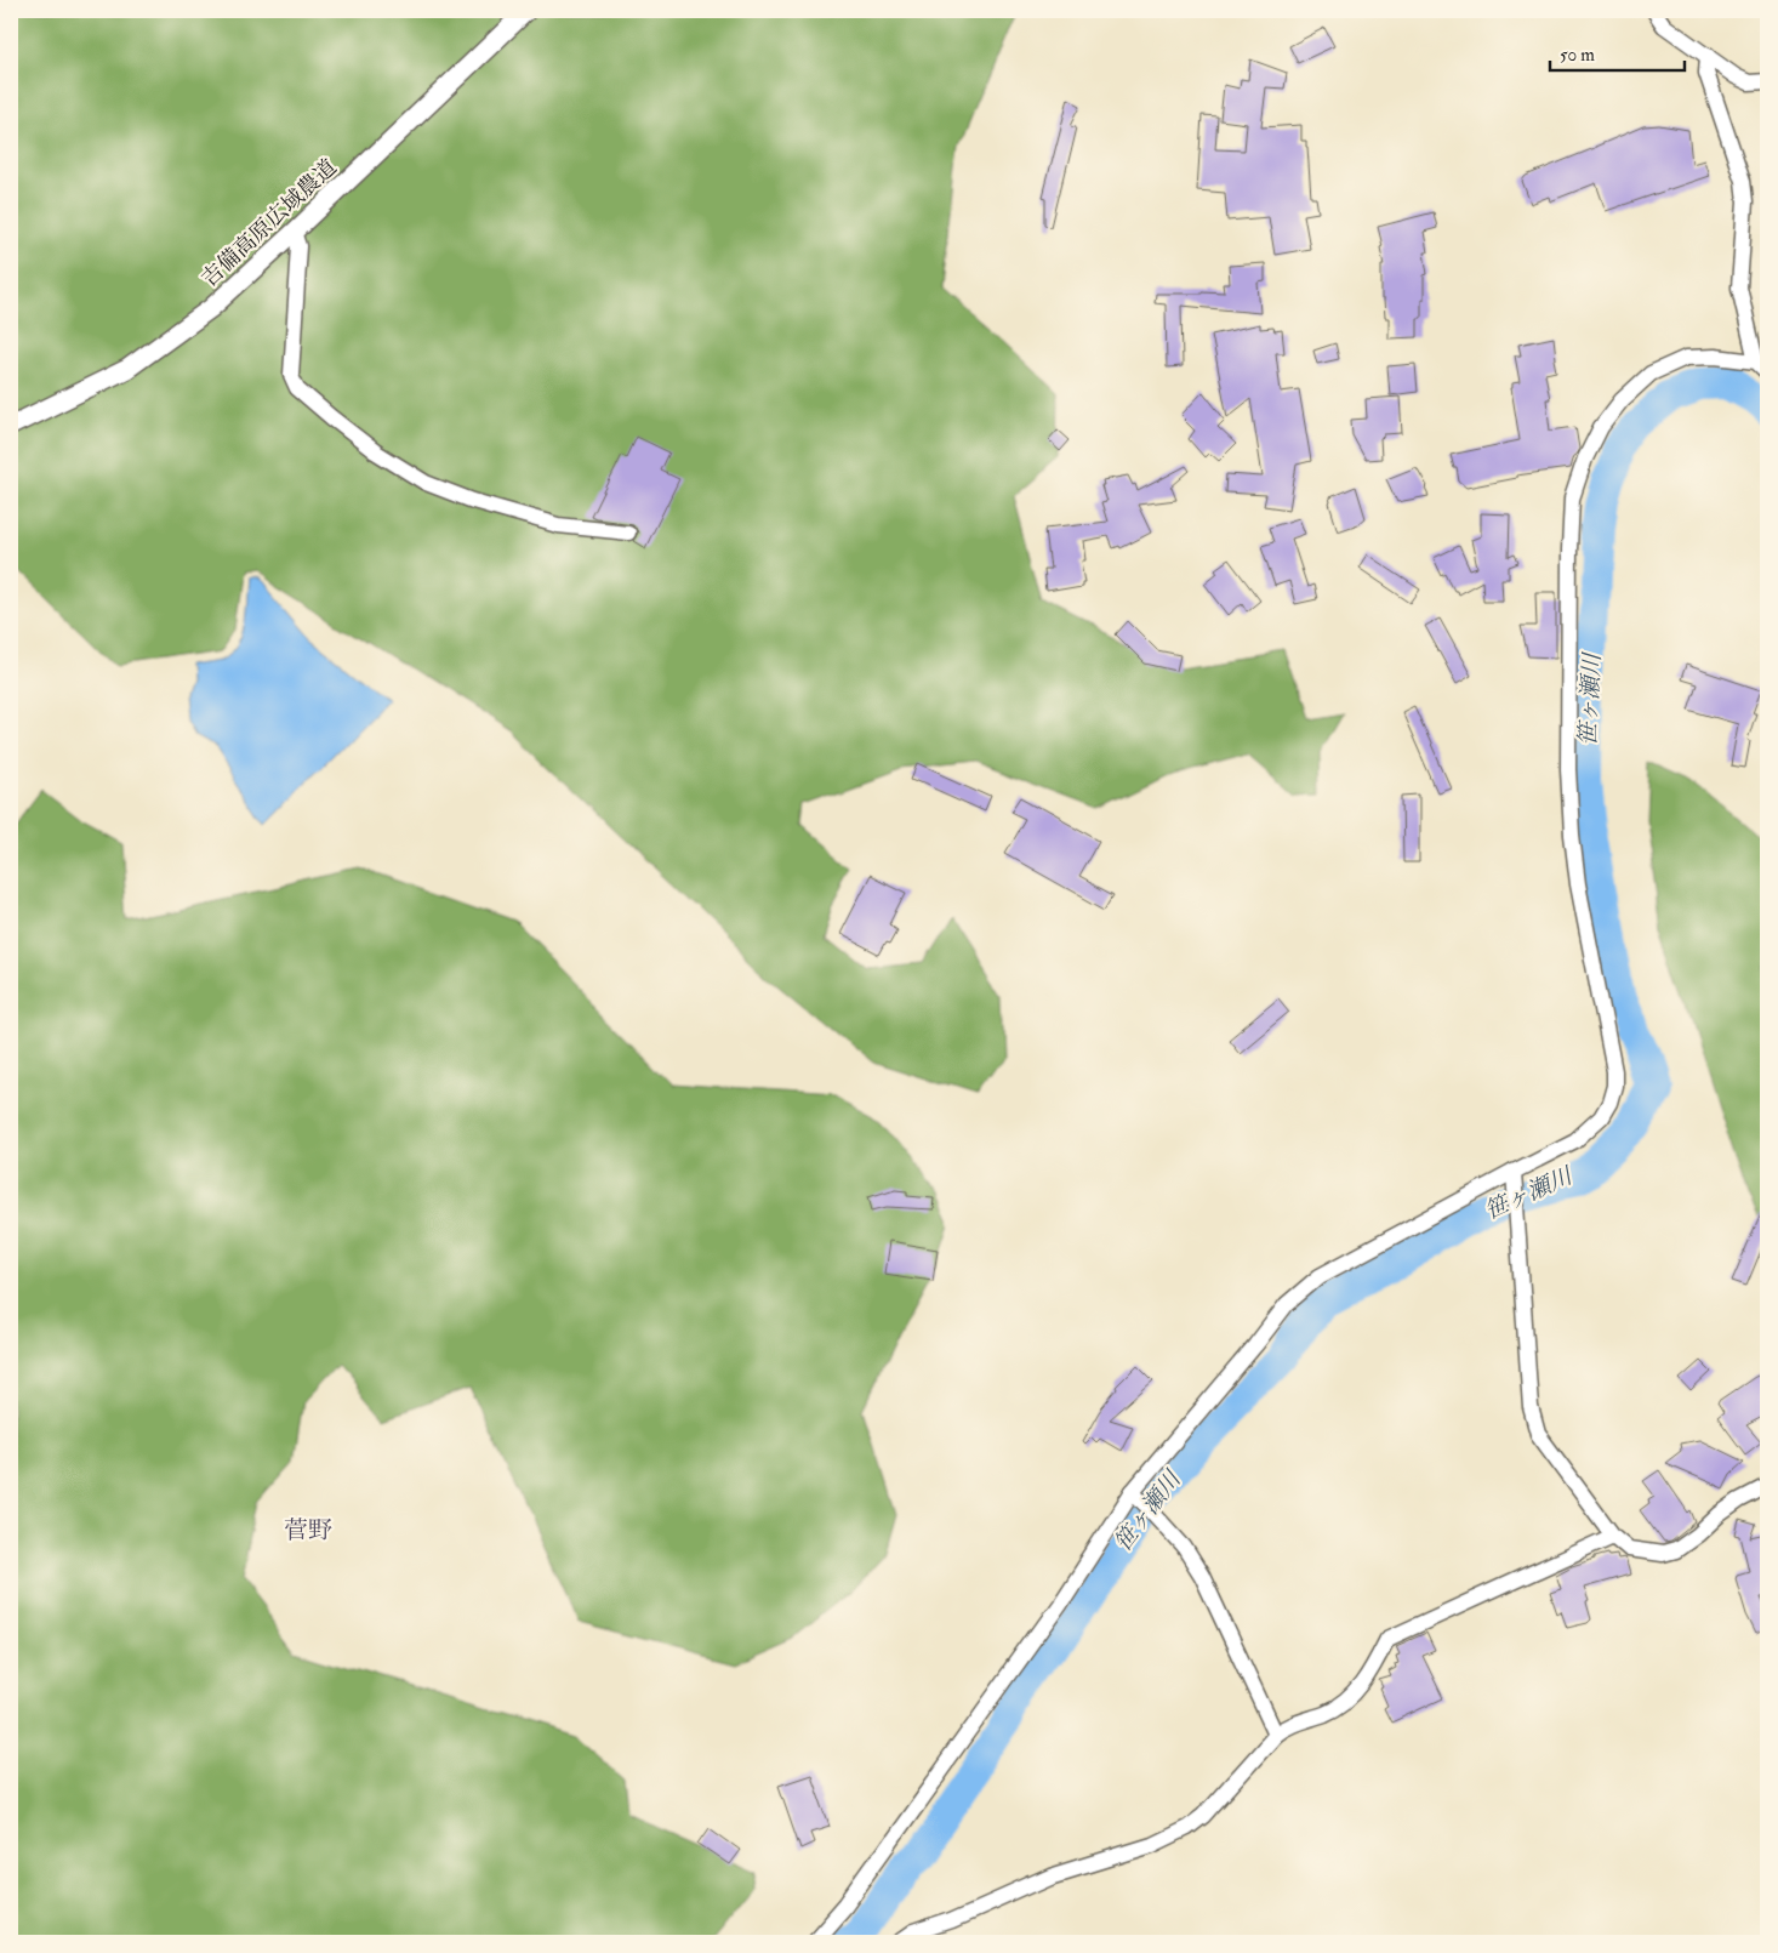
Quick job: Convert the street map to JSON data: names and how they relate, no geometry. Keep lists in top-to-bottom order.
{
  "streets": {
    "street": ["吉備高原広域農道"]
  },
  "districts": ["菅野"],
  "water": ["笹ヶ瀬川"],
  "scale_bar": "50 m"
}
